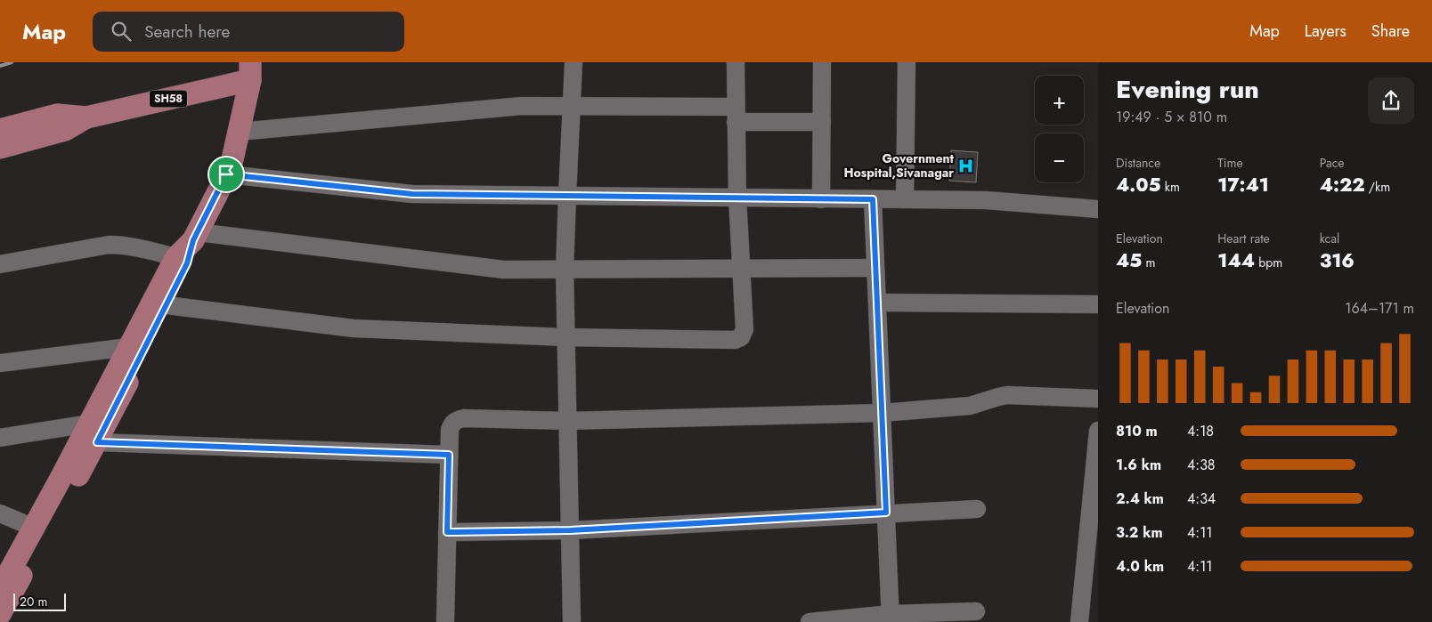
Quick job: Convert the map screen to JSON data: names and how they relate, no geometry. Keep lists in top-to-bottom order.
{
  "streets": {
    "main road": ["SH58"]
  },
  "places": {
    "hospital": ["Government Hospital,Sivanagar"]
  },
  "scale_bar": "20 m",
  "page": {
    "header": "Map",
    "search": "Search here",
    "nav": ["Map", "Layers", "Share"],
    "heading": ["Evening run", "19:49 · 5 × 810 m"],
    "map_buttons": ["+", "−"],
    "stats": [
      ["Distance", "4.05 km"],
      ["Time", "17:41"],
      ["Pace", "4:22 /km"],
      ["Elevation", "45 m"],
      ["Heart rate", "144 bpm"],
      ["kcal", "316"]
    ],
    "chart": ["Elevation", "164–171 m"],
    "list": [
      {
        "name": "810 m",
        "note": "4:18"
      },
      {
        "name": "1.6 km",
        "note": "4:38"
      },
      {
        "name": "2.4 km",
        "note": "4:34"
      },
      {
        "name": "3.2 km",
        "note": "4:11"
      },
      {
        "name": "4.0 km",
        "note": "4:11"
      }
    ],
    "scale": "20 m"
  }
}
